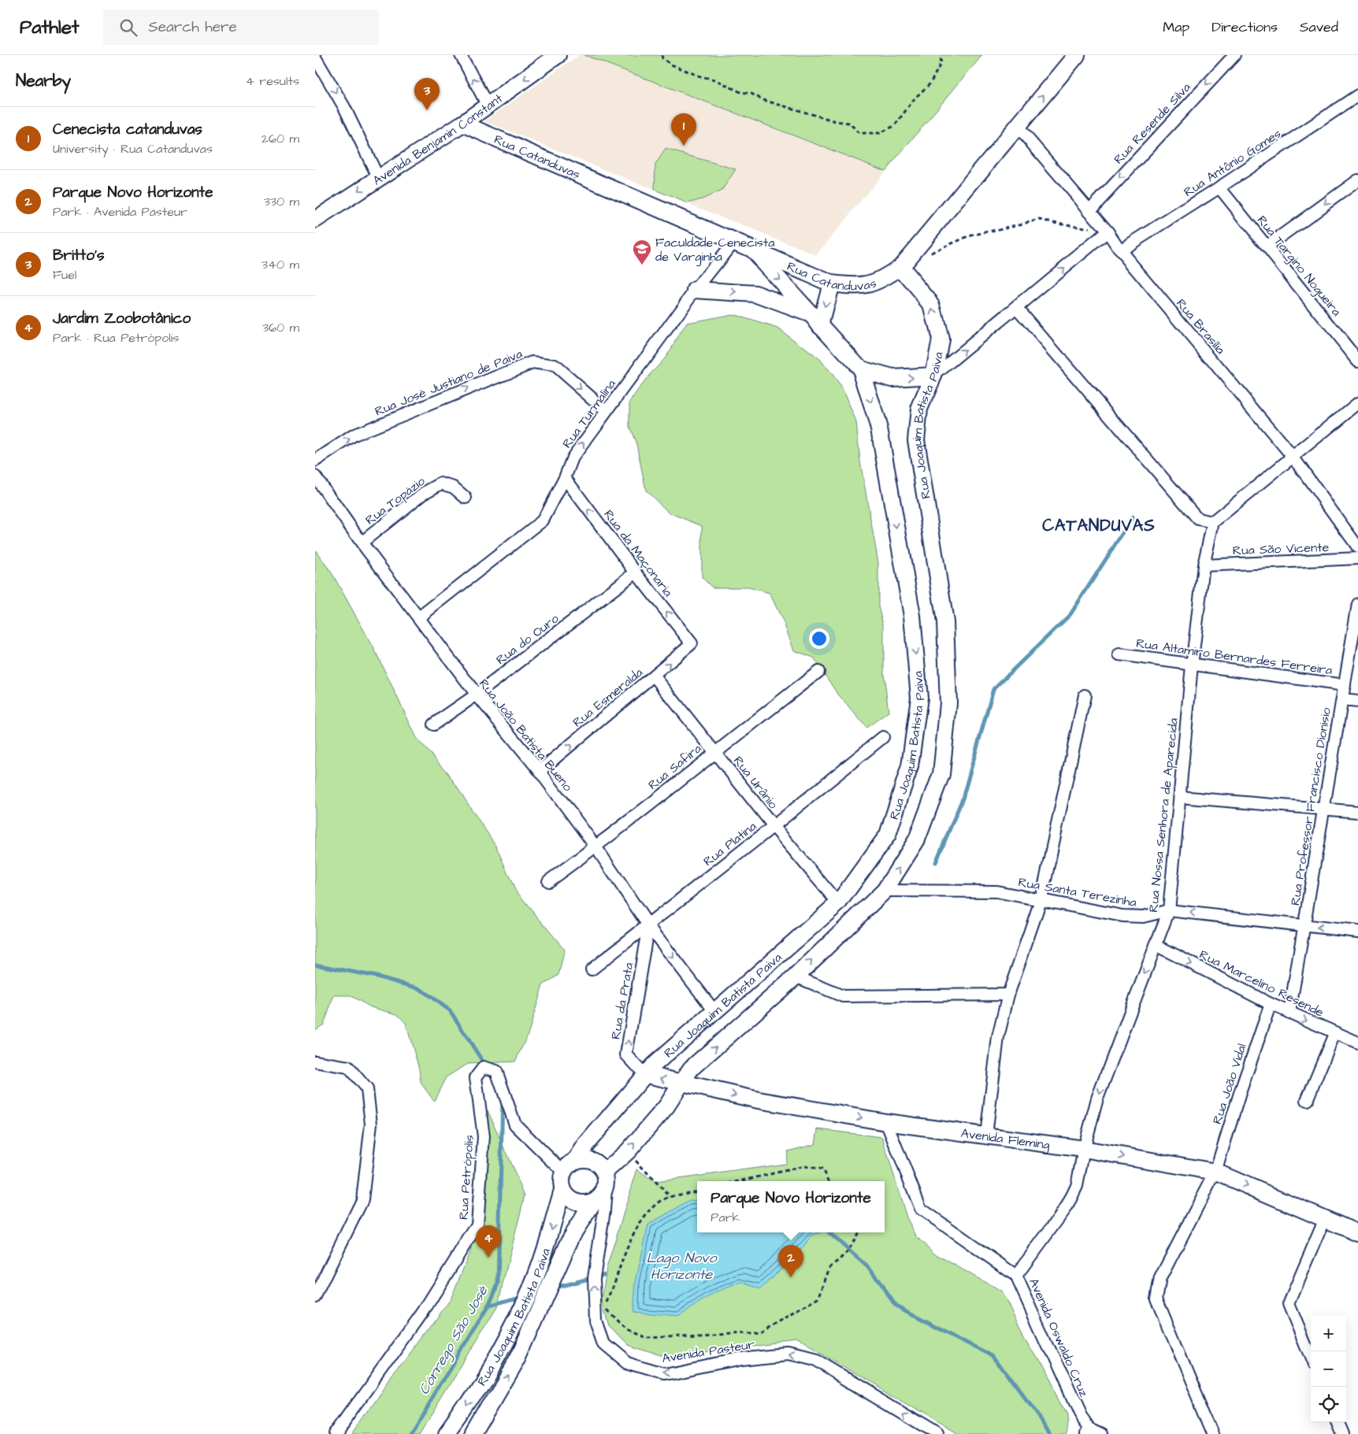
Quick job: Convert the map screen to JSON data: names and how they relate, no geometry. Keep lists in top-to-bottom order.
{
  "streets": {
    "main road": [
      "Avenida Benjamin Constant",
      "Rua Catanduvas",
      "Rua Joaquim Batista Paiva",
      "Avenida Fleming"
    ],
    "street": [
      "Rua Resende Silva",
      "Rua Antônio Gomes",
      "Rua Targino Nogueira",
      "Rua Brasília",
      "Rua José Justiano de Paiva",
      "Rua Turmalina",
      "Rua Topázio",
      "Rua São Vicente",
      "Rua da Maçonaria",
      "Rua do Ouro",
      "Rua Altamiro Bernardes Ferreira",
      "Rua Esmeralda",
      "Rua João Batista Bueno",
      "Rua Safira",
      "Rua Urânio",
      "Rua Professor Francisco Dionisio",
      "Rua Nossa Senhora de Aparecida",
      "Rua Platina",
      "Rua Santa Terezinha",
      "Rua Marcelino Resende",
      "Rua da Prata",
      "Rua João Vidal",
      "Rua Petrópolis",
      "Avenida Oswaldo Cruz",
      "Avenida Pasteur"
    ]
  },
  "crossings": [
    ["Rua Resende Silva", "Rua Brasília"],
    ["Avenida Benjamin Constant", "Rua Catanduvas"],
    ["Rua Catanduvas", "Rua Brasília"],
    ["Rua Catanduvas", "Rua Turmalina"],
    ["Rua Catanduvas", "Rua Joaquim Batista Paiva"],
    ["Rua Antônio Gomes", "Rua Targino Nogueira"],
    ["Rua Antônio Gomes", "Rua Brasília"],
    ["Rua José Justiano de Paiva", "Rua Turmalina"],
    ["Rua Turmalina", "Rua da Maçonaria"],
    ["Rua Turmalina", "Rua João Batista Bueno"],
    ["Rua Joaquim Batista Paiva", "Rua João Batista Bueno"],
    ["Rua Joaquim Batista Paiva", "Rua Urânio"],
    ["Rua Joaquim Batista Paiva", "Rua Santa Terezinha"],
    ["Rua Joaquim Batista Paiva", "Rua da Prata"],
    ["Rua Joaquim Batista Paiva", "Avenida Fleming"],
    ["Rua Joaquim Batista Paiva", "Rua Petrópolis"],
    ["Rua Joaquim Batista Paiva", "Avenida Pasteur"],
    ["Rua Topázio", "Rua João Batista Bueno"],
    ["Rua São Vicente", "Rua Nossa Senhora de Aparecida"],
    ["Rua da Maçonaria", "Rua do Ouro"],
    ["Rua da Maçonaria", "Rua Esmeralda"],
    ["Rua do Ouro", "Rua João Batista Bueno"],
    ["Rua Altamiro Bernardes Ferreira", "Rua Professor Francisco Dionisio"],
    ["Rua Altamiro Bernardes Ferreira", "Rua Nossa Senhora de Aparecida"],
    ["Rua Esmeralda", "Rua João Batista Bueno"],
    ["Rua Esmeralda", "Rua Urânio"],
    ["Rua João Batista Bueno", "Rua Safira"],
    ["Rua João Batista Bueno", "Rua Platina"],
    ["Rua João Batista Bueno", "Rua da Prata"],
    ["Rua Safira", "Rua Urânio"],
    ["Rua Urânio", "Rua Platina"],
    ["Rua Professor Francisco Dionisio", "Rua Santa Terezinha"],
    ["Rua Professor Francisco Dionisio", "Rua Marcelino Resende"],
    ["Rua Nossa Senhora de Aparecida", "Rua Santa Terezinha"],
    ["Rua Nossa Senhora de Aparecida", "Rua Marcelino Resende"],
    ["Rua Nossa Senhora de Aparecida", "Avenida Fleming"],
    ["Rua Nossa Senhora de Aparecida", "Avenida Oswaldo Cruz"],
    ["Rua Platina", "Rua da Prata"],
    ["Rua Marcelino Resende", "Rua João Vidal"],
    ["Rua da Prata", "Avenida Fleming"],
    ["Rua João Vidal", "Avenida Fleming"],
    ["Avenida Fleming", "Avenida Oswaldo Cruz"],
    ["Rua Petrópolis", "Avenida Pasteur"]
  ],
  "one_way": [
    "Rua Resende Silva",
    "Avenida Benjamin Constant",
    "Rua José Justiano de Paiva",
    "Rua da Maçonaria",
    "Rua Esmeralda",
    "Rua Santa Terezinha",
    "Rua Marcelino Resende",
    "Rua da Prata",
    "Avenida Fleming"
  ],
  "districts": ["CATANDUVAS"],
  "water": ["Lago Novo Horizonte", "Córrego São José"],
  "places": {
    "school or university": ["Faculdade Cenecista de Varginha"]
  },
  "page": {
    "header": "Pathlet",
    "search": "Search here",
    "nav": ["Map", "Directions", "Saved"],
    "heading": ["Nearby", "4 results"],
    "pins": [
      "3",
      "1",
      "4",
      "2"
    ],
    "list": [
      {
        "mark": "1",
        "name": "Cenecista catanduvas",
        "note": "University · Rua Catanduvas",
        "value": "260 m"
      },
      {
        "mark": "2",
        "name": "Parque Novo Horizonte",
        "note": "Park · Avenida Pasteur",
        "value": "330 m"
      },
      {
        "mark": "3",
        "name": "Britto's",
        "note": "Fuel",
        "value": "340 m"
      },
      {
        "mark": "4",
        "name": "Jardim Zoobotânico",
        "note": "Park · Rua Petrópolis",
        "value": "360 m"
      }
    ],
    "popup": ["Parque Novo Horizonte", "Park"],
    "map_buttons": ["+", "−"]
  }
}
